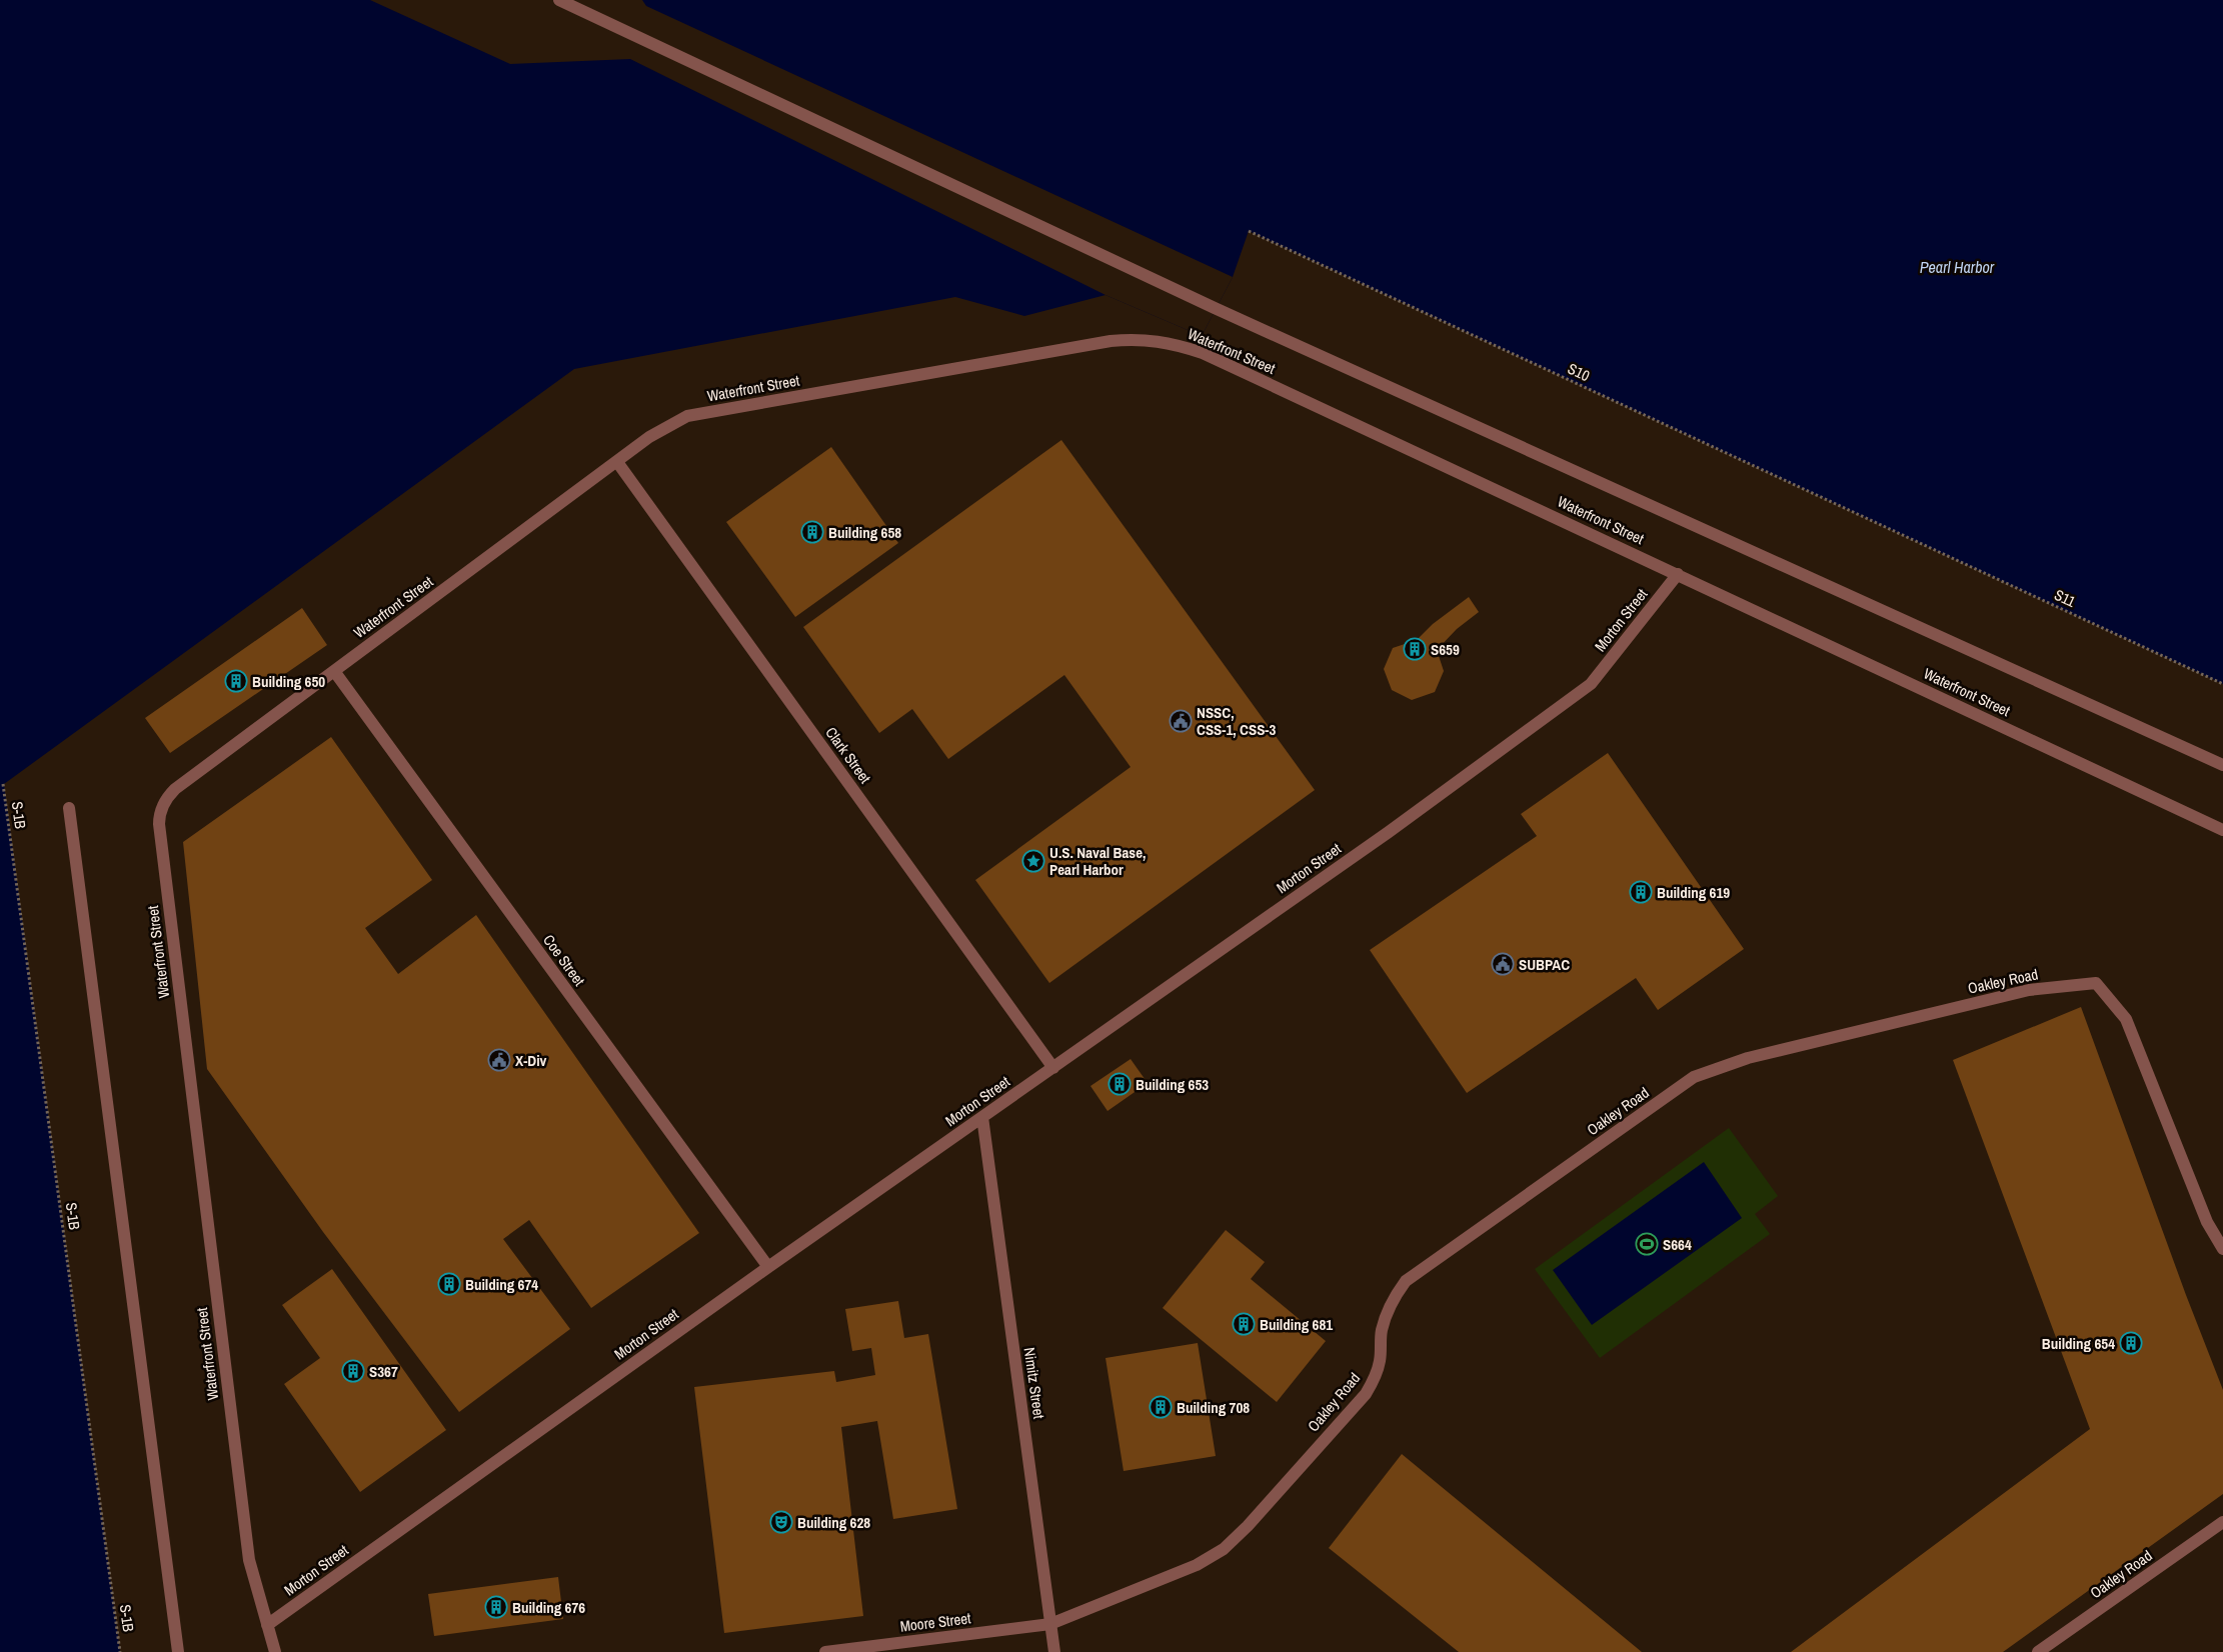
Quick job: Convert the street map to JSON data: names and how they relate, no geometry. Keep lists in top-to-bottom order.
{
  "streets": {
    "lane": [
      "Waterfront Street",
      "Morton Street",
      "Clark Street",
      "Coe Street",
      "Oakley Road",
      "Nimitz Street",
      "Moore Street"
    ],
    "path": ["S10", "S11", "S-1B"]
  },
  "crossings": [
    ["Waterfront Street", "Morton Street"],
    ["Waterfront Street", "Clark Street"],
    ["Waterfront Street", "Coe Street"],
    ["S10", "S11"],
    ["Morton Street", "Clark Street"],
    ["Morton Street", "Coe Street"],
    ["Morton Street", "Nimitz Street"],
    ["Oakley Road", "Nimitz Street"],
    ["Oakley Road", "Moore Street"],
    ["Nimitz Street", "Moore Street"]
  ],
  "water": ["Pearl Harbor"],
  "places": {
    "building": [
      "Building 658",
      "S659",
      "Building 650",
      "Building 619",
      "Building 653",
      "Building 674",
      "Building 681",
      "Building 654",
      "S367",
      "Building 708",
      "Building 676"
    ],
    "public building": ["NSSC, CSS-1, CSS-3", "SUBPAC", "X-Div"],
    "place": ["U.S. Naval Base, Pearl Harbor"],
    "sports": ["S664"],
    "theatre": ["Building 628"]
  }
}
